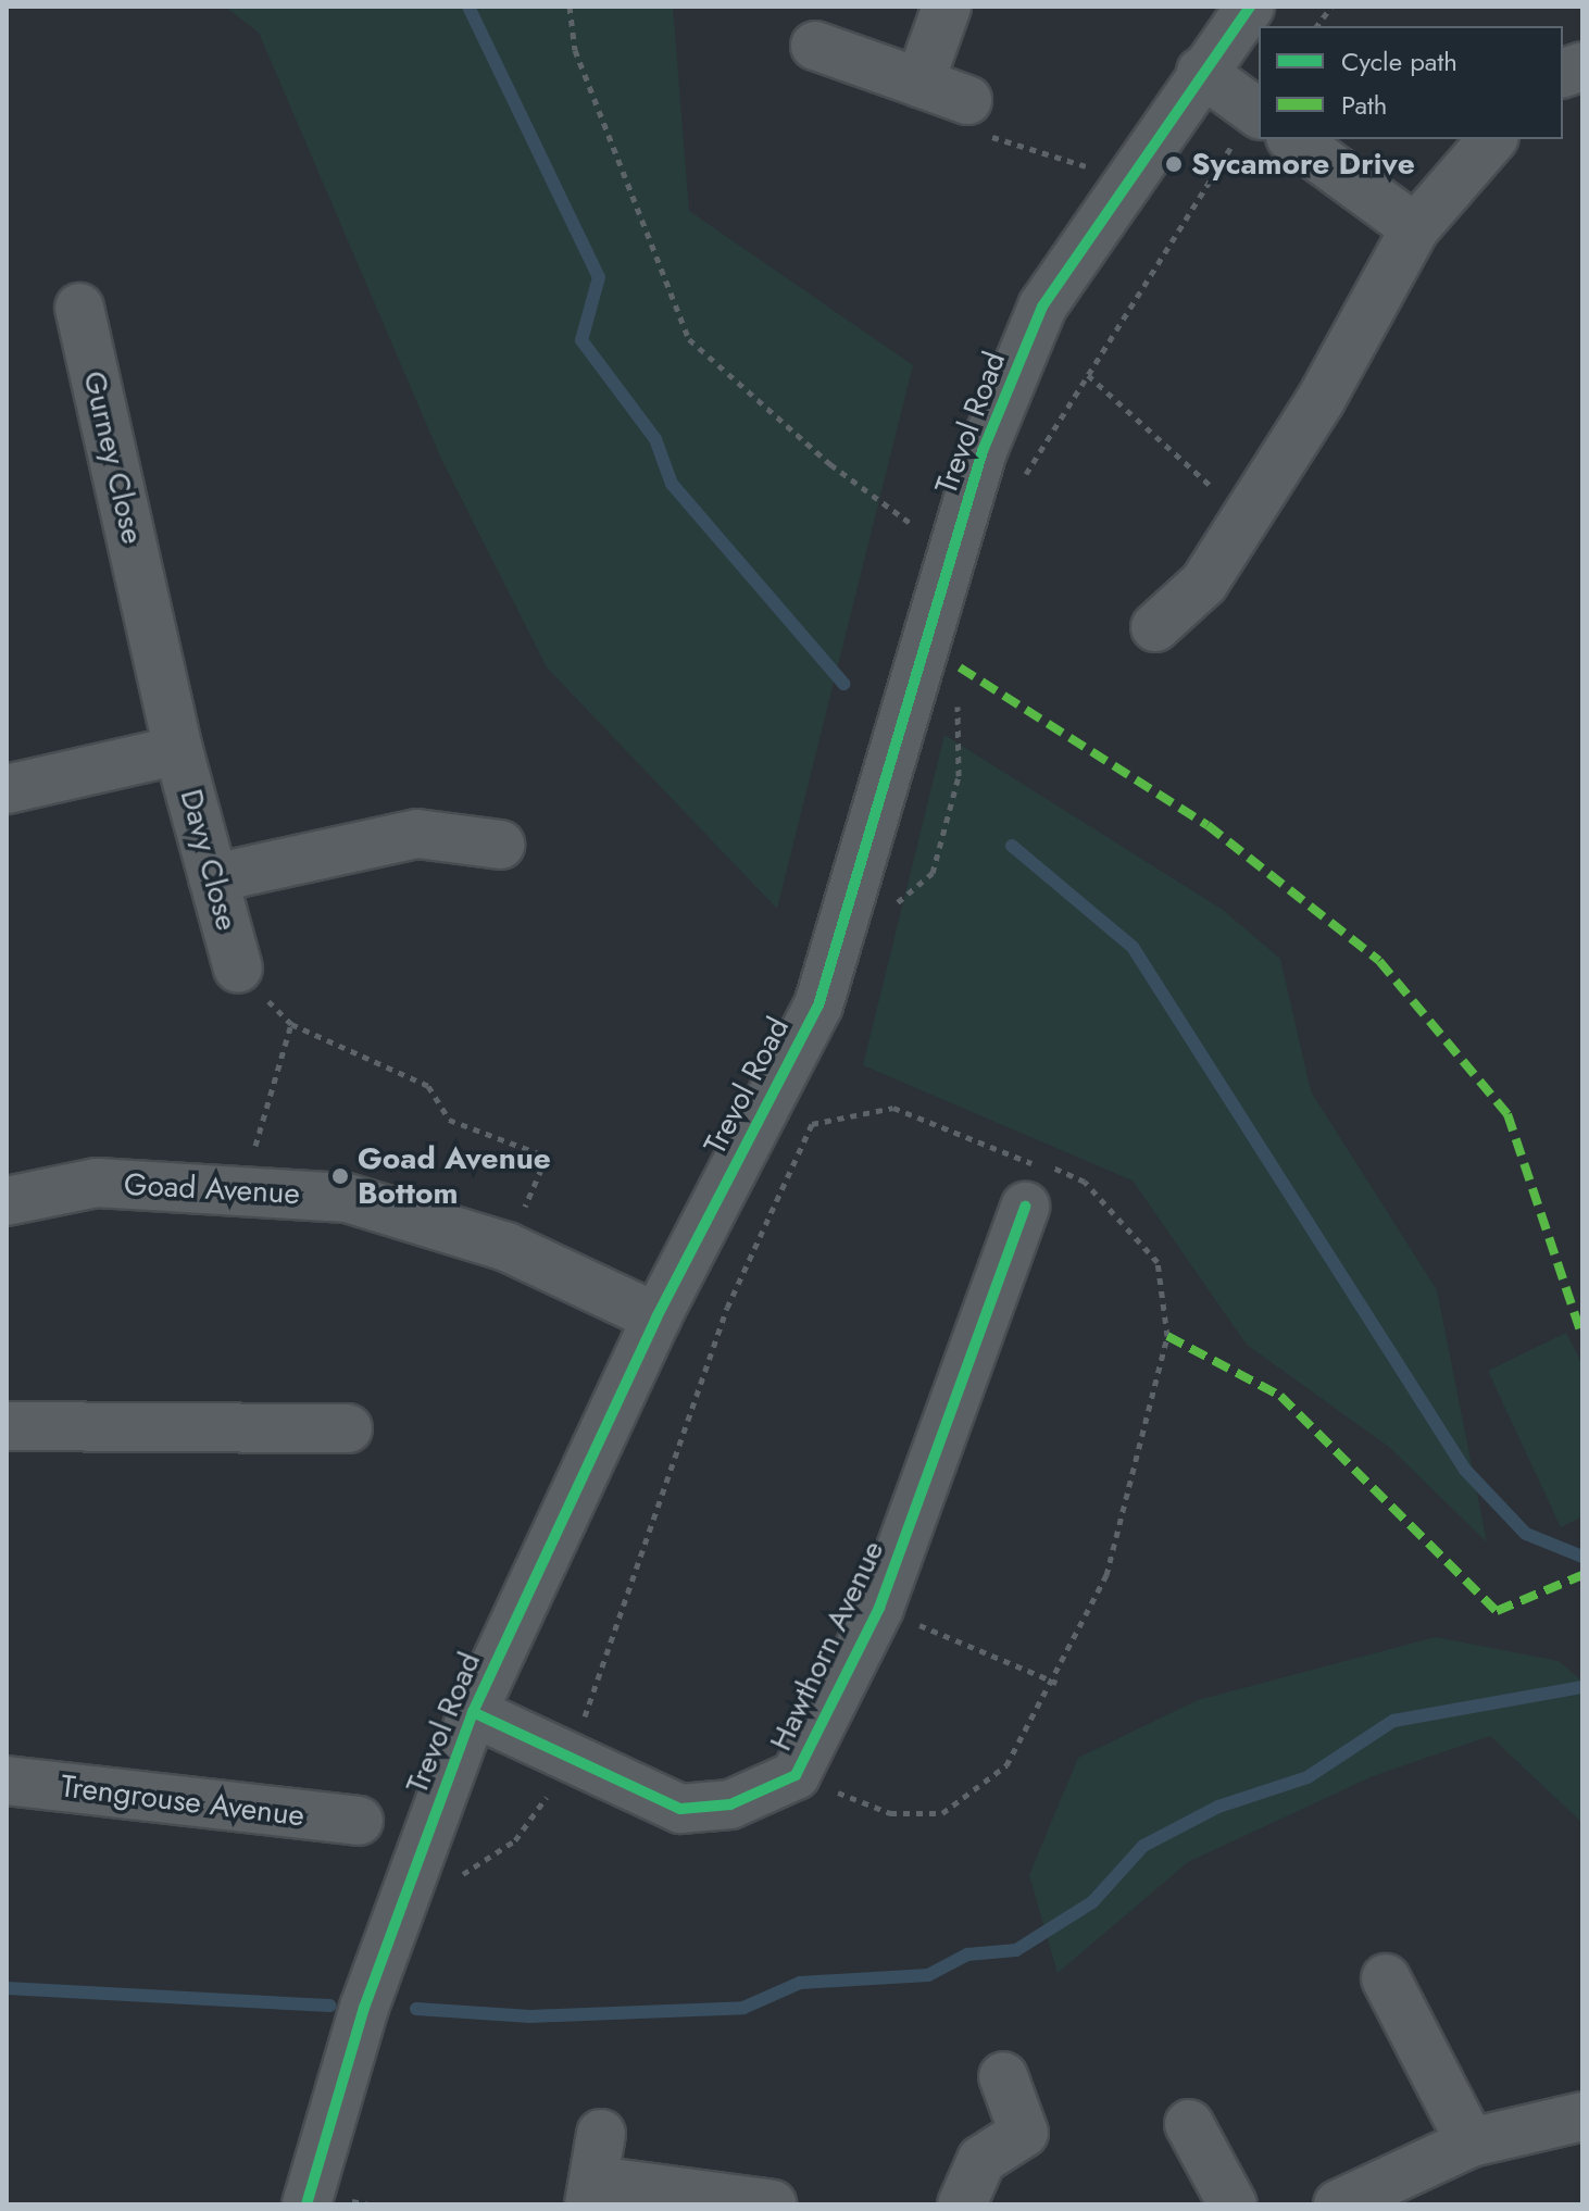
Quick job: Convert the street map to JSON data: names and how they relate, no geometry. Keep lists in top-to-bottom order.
{
  "streets": {
    "street": [
      "Trevol Road",
      "Gurney Close",
      "Davy Close",
      "Goad Avenue",
      "Hawthorn Avenue",
      "Trengrouse Avenue"
    ]
  },
  "crossings": [
    ["Trevol Road", "Goad Avenue"],
    ["Trevol Road", "Hawthorn Avenue"],
    ["Gurney Close", "Davy Close"]
  ],
  "places": ["Sycamore Drive", "Goad Avenue Bottom"],
  "legend": ["Cycle path", "Path"]
}
